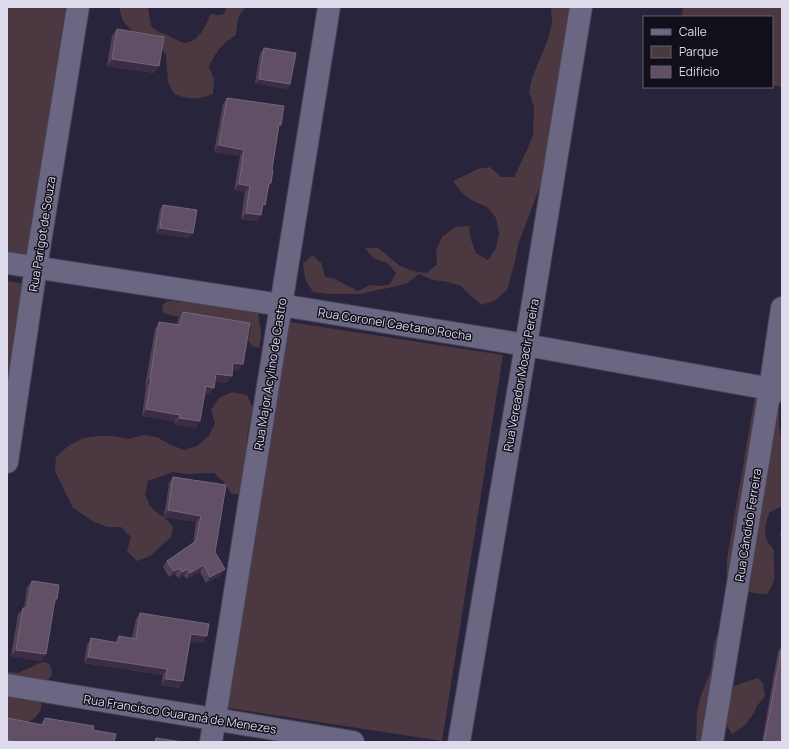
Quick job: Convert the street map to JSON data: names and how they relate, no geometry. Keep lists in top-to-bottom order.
{
  "streets": {
    "street": [
      "Rua Parigot de Souza",
      "Rua Coronel Caetano Rocha",
      "Rua Major Acylino de Castro",
      "Rua Vereador Moacir Pereira",
      "Rua Cândido Ferreira",
      "Rua Francisco Guaraná de Menezes"
    ]
  },
  "crossings": [
    ["Rua Parigot de Souza", "Rua Coronel Caetano Rocha"],
    ["Rua Coronel Caetano Rocha", "Rua Major Acylino de Castro"],
    ["Rua Coronel Caetano Rocha", "Rua Vereador Moacir Pereira"],
    ["Rua Coronel Caetano Rocha", "Rua Cândido Ferreira"],
    ["Rua Major Acylino de Castro", "Rua Francisco Guaraná de Menezes"]
  ],
  "legend": ["Calle", "Parque", "Edificio"]
}
